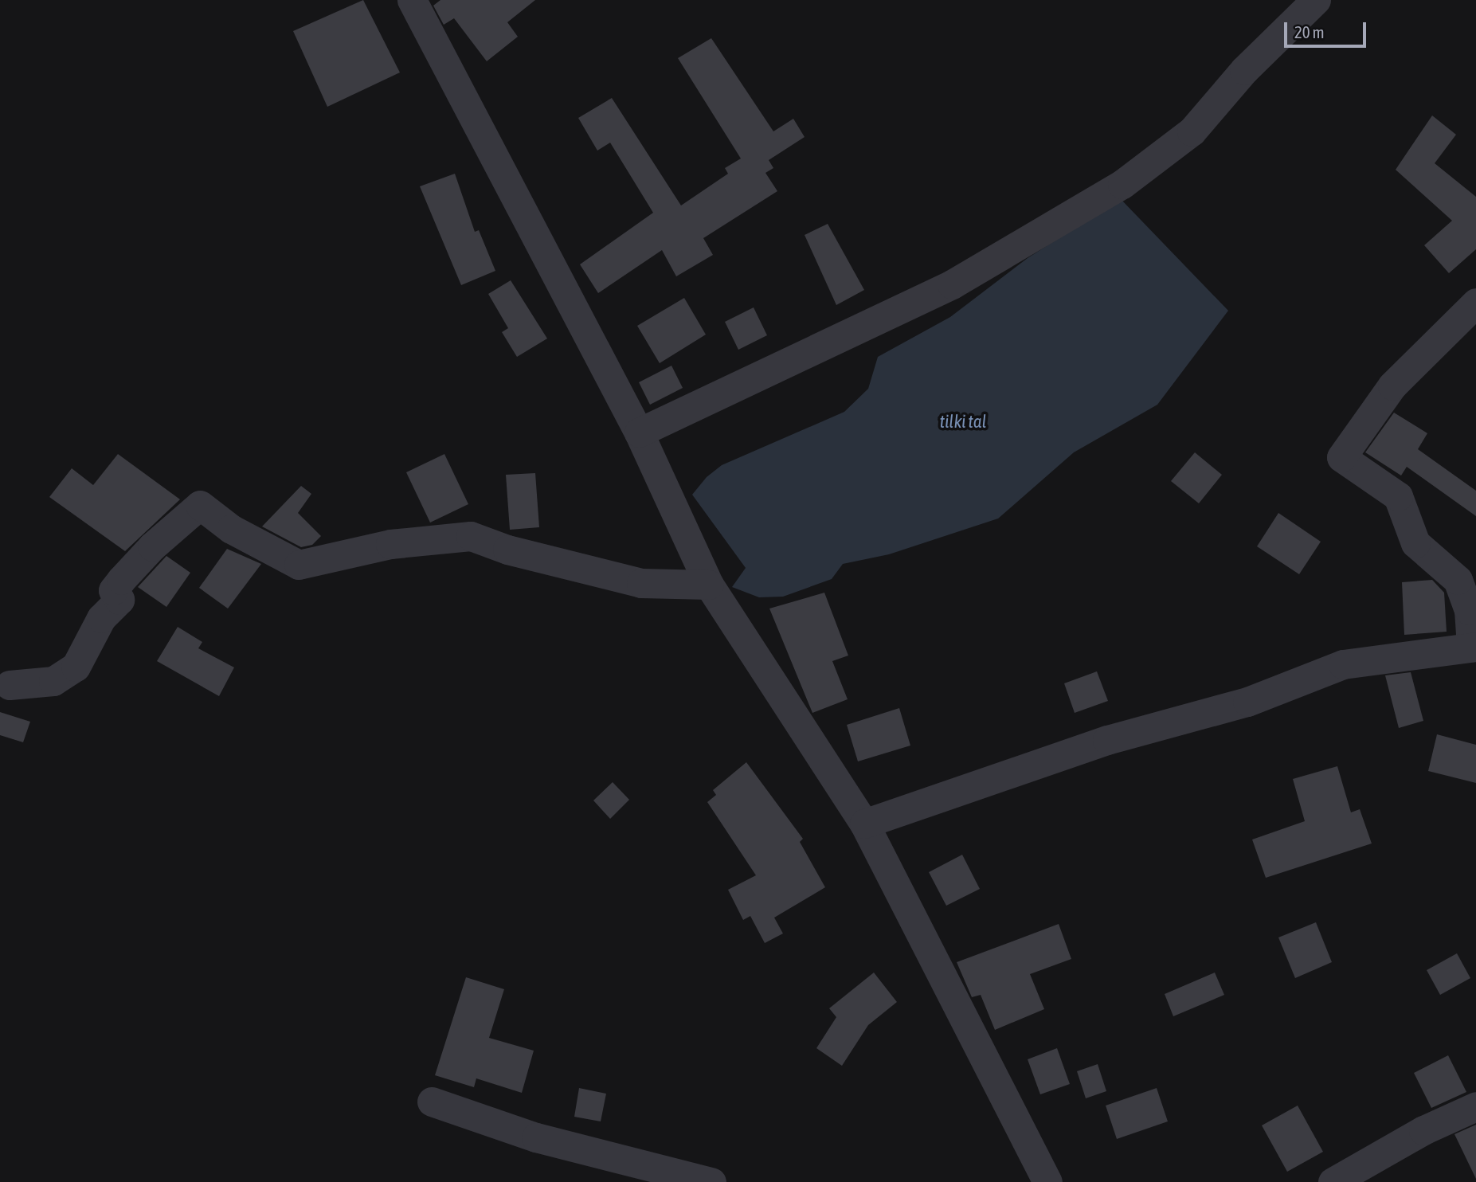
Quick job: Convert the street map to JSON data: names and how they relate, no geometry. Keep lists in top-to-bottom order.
{
  "water": ["tilki tal"],
  "scale_bar": "20 m"
}
